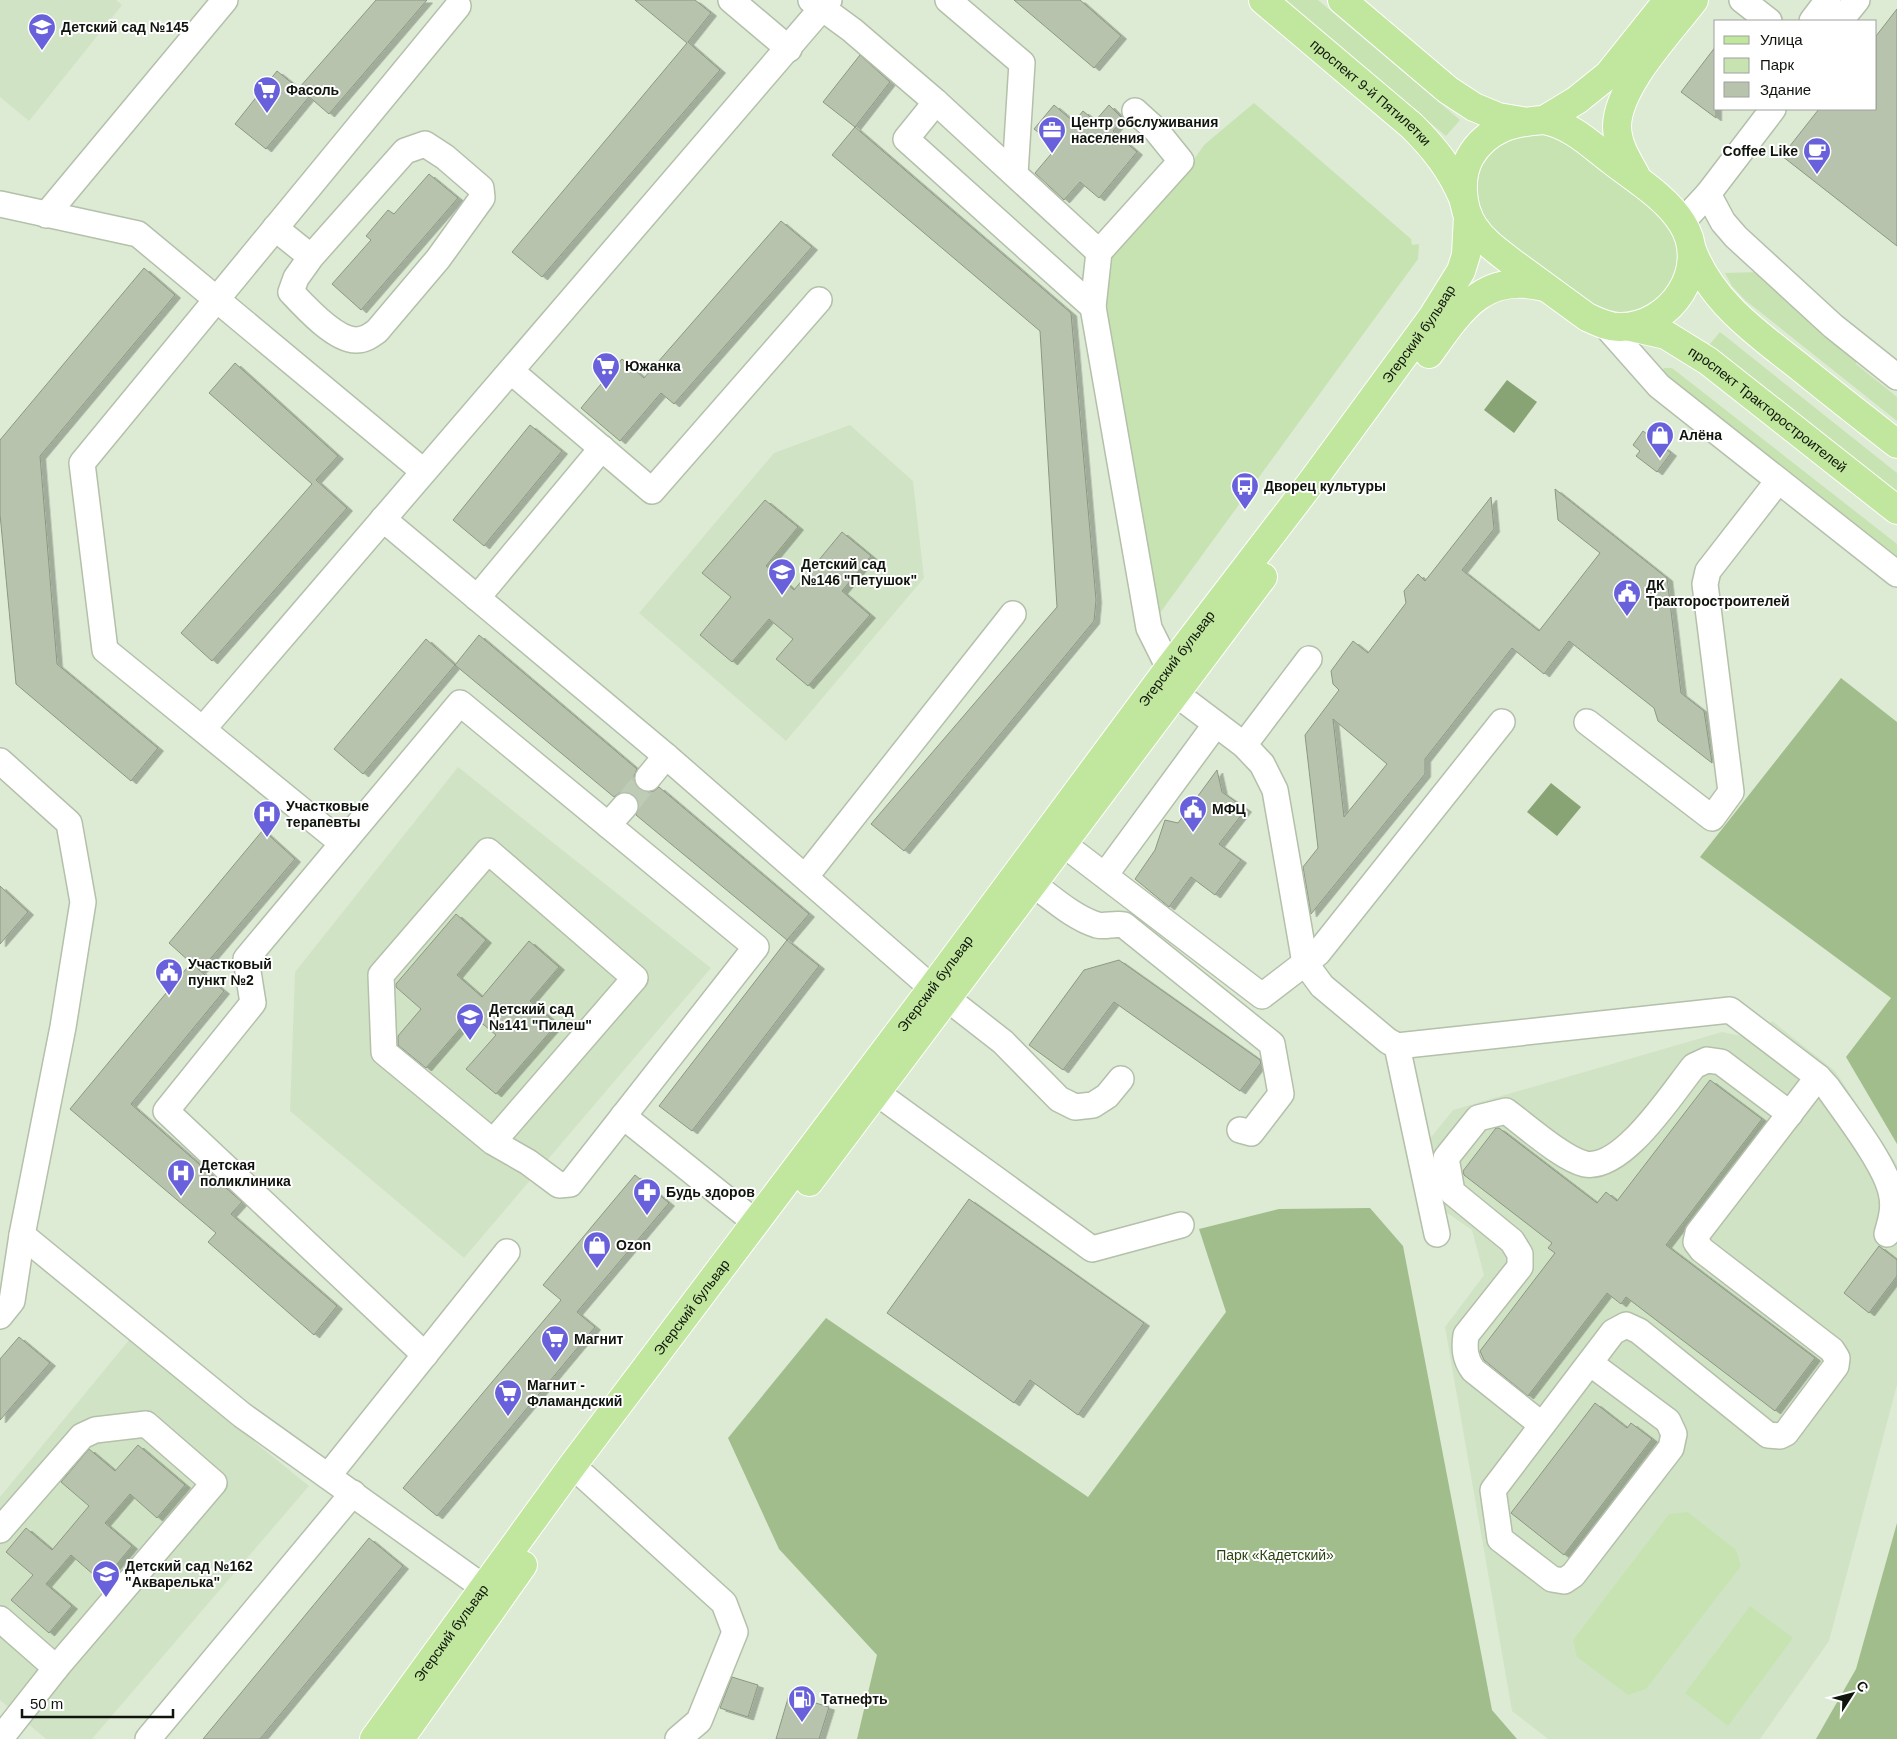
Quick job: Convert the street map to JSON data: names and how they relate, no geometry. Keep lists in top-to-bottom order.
{
  "streets": {
    "main road": ["проспект 9-й Пятилетки", "Эгерский бульвар", "проспект Тракторостроителей"]
  },
  "crossings": [
    ["проспект 9-й Пятилетки", "Эгерский бульвар"],
    ["проспект 9-й Пятилетки", "проспект Тракторостроителей"],
    ["Эгерский бульвар", "проспект Тракторостроителей"]
  ],
  "parks": ["Парк «Кадетский»"],
  "places": {
    "school or university": [
      "Детский сад №145",
      "Детский сад №146 \"Петушок\"",
      "Детский сад №141 \"Пилеш\"",
      "Детский сад №162 \"Акварелька\""
    ],
    "supermarket": [
      "Фасоль",
      "Южанка",
      "Магнит",
      "Магнит - Фламандский"
    ],
    "office": ["Центр обслуживания населения"],
    "cafe": ["Coffee Like"],
    "shop": ["Алёна", "Ozon"],
    "bus stop": ["Дворец культуры"],
    "public building": ["ДК Тракторостроителей", "МФЦ", "Участковый пункт №2"],
    "hospital": ["Участковые терапевты", "Детская поликлиника"],
    "pharmacy": ["Будь здоров"],
    "fuel station": ["Татнефть"]
  },
  "legend": ["Улица", "Парк", "Здание"],
  "scale_bar": "50 m",
  "north": "top right"
}
